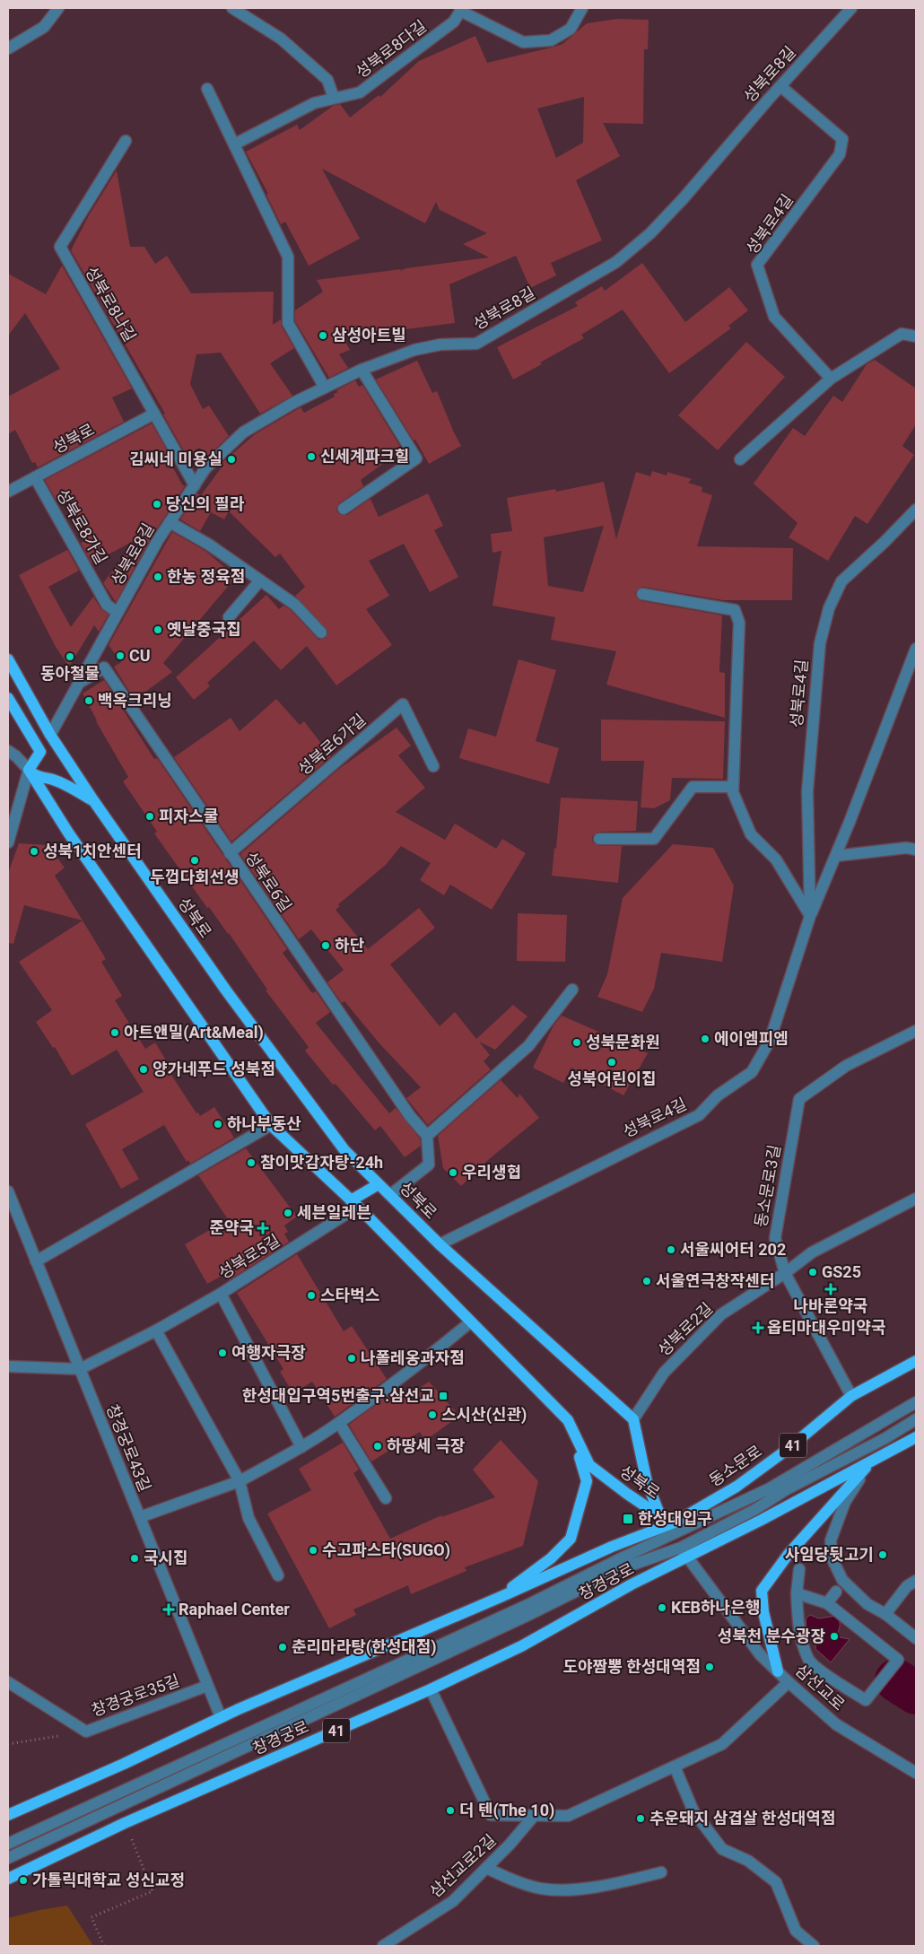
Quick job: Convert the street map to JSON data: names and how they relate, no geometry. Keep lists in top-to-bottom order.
{
  "streets": {
    "main road": [
      "성북로",
      "41",
      "동소문로",
      "창경궁로"
    ],
    "street": [
      "성북로8다길",
      "성북로8길",
      "성북로4길",
      "성북로8나길",
      "성북로8가길",
      "성북로6가길",
      "성북로6길",
      "동소문로3길",
      "성북로5길",
      "성북로2길",
      "창경궁로43길",
      "삼선교로",
      "창경궁로35길",
      "삼선교로2길"
    ]
  },
  "crossings": [
    ["성북로8길", "성북로4길"],
    ["성북로8길", "성북로8나길"],
    ["성북로8길", "성북로"],
    ["성북로8길", "성북로8가길"],
    ["성북로8길", "성북로6길"],
    ["성북로4길", "성북로"],
    ["성북로8나길", "성북로"],
    ["성북로", "성북로8가길"],
    ["성북로", "성북로5길"],
    ["성북로", "성북로2길"],
    ["성북로", "동소문로"],
    ["성북로", "삼선교로"],
    ["성북로6가길", "성북로6길"],
    ["동소문로3길", "성북로2길"],
    ["동소문로3길", "동소문로"],
    ["성북로5길", "창경궁로43길"],
    ["41", "창경궁로"],
    ["41", "삼선교로"],
    ["창경궁로43길", "창경궁로"],
    ["창경궁로43길", "창경궁로35길"],
    ["동소문로", "창경궁로"],
    ["동소문로", "삼선교로"],
    ["창경궁로", "삼선교로"],
    ["창경궁로", "삼선교로2길"],
    ["삼선교로", "삼선교로2길"]
  ],
  "places": {
    "other": [
      "삼성아트빌",
      "신세계파크힐",
      "김씨네 미용실",
      "당신의 필라",
      "한농 정육점",
      "옛날중국집",
      "CU",
      "동아철물",
      "백옥크리닝",
      "피자스쿨",
      "성북1치안센터",
      "두껍다회선생",
      "하단",
      "아트앤밀(Art&Meal)",
      "에이엠피엠",
      "성북문화원",
      "성북어린이집",
      "양가네푸드 성북점",
      "하나부동산",
      "참이맛감자탕-24h",
      "우리생협",
      "세븐일레븐",
      "서울씨어터 202",
      "GS25",
      "서울연극창작센터",
      "스타벅스",
      "여행자극장",
      "나폴레옹과자점",
      "스시산(신관)",
      "하땅세 극장",
      "수고파스타(SUGO)",
      "사임당뒷고기",
      "국시집",
      "KEB하나은행",
      "성북천 분수광장",
      "춘리마라탕(한성대점)",
      "도야짬뽕 한성대역점",
      "더 텐(The 10)",
      "추운돼지 삼겹살 한성대역점",
      "가톨릭대학교 성신교정"
    ],
    "health": [
      "준약국",
      "나바론약국",
      "옵티마대우미약국",
      "Raphael Center"
    ],
    "transit": ["한성대입구역5번출구.삼선교", "한성대입구"]
  }
}
